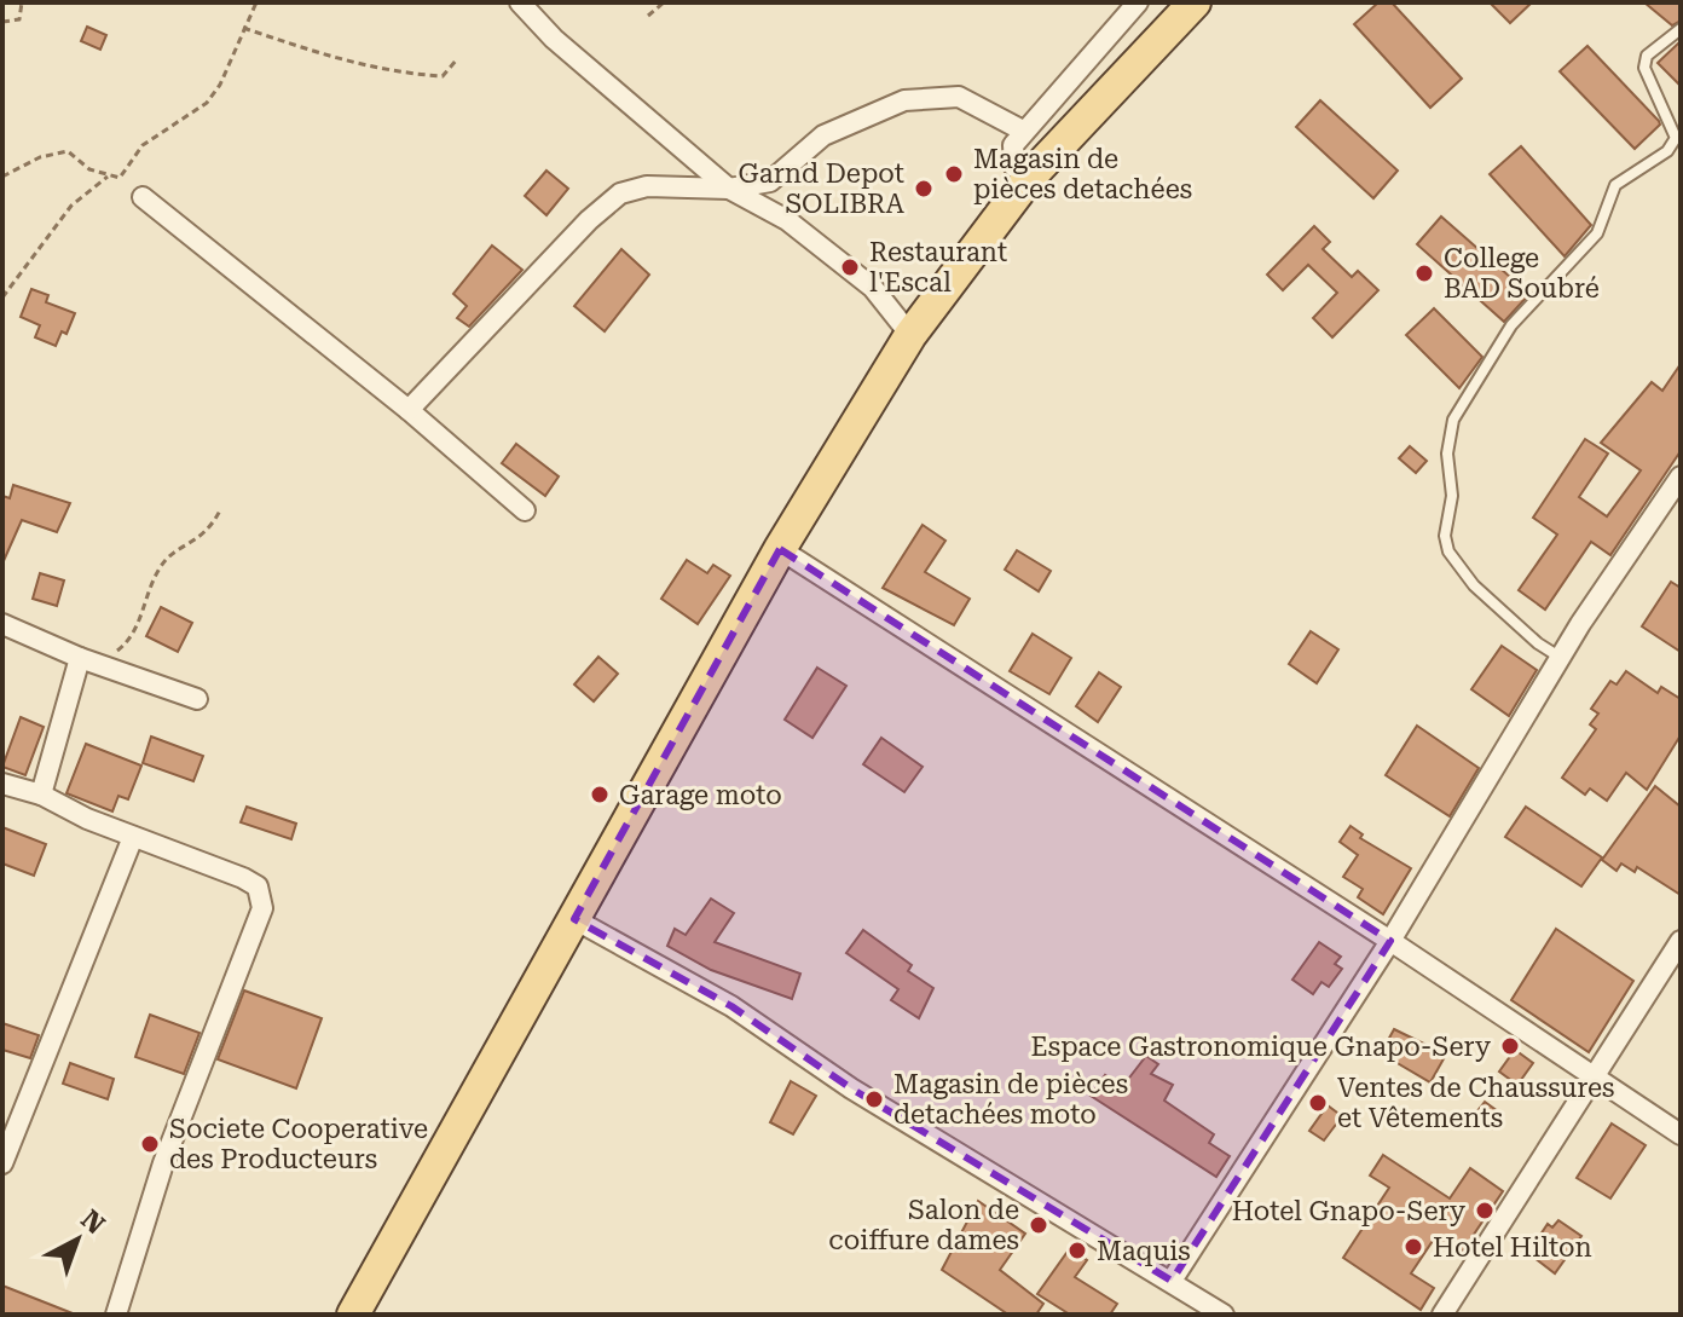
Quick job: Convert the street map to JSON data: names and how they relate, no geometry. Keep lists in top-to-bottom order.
{
  "places": [
    "Magasin de pièces detachées",
    "Garnd Depot SOLIBRA",
    "Restaurant l'Escal",
    "College BAD Soubré",
    "Garage moto",
    "Espace Gastronomique Gnapo-Sery",
    "Magasin de pièces detachées moto",
    "Ventes de Chaussures et Vêtements",
    "Societe Cooperative des Producteurs",
    "Hotel Gnapo-Sery",
    "Salon de coiffure dames",
    "Hotel Hilton",
    "Maquis"
  ],
  "north": "top right"
}
